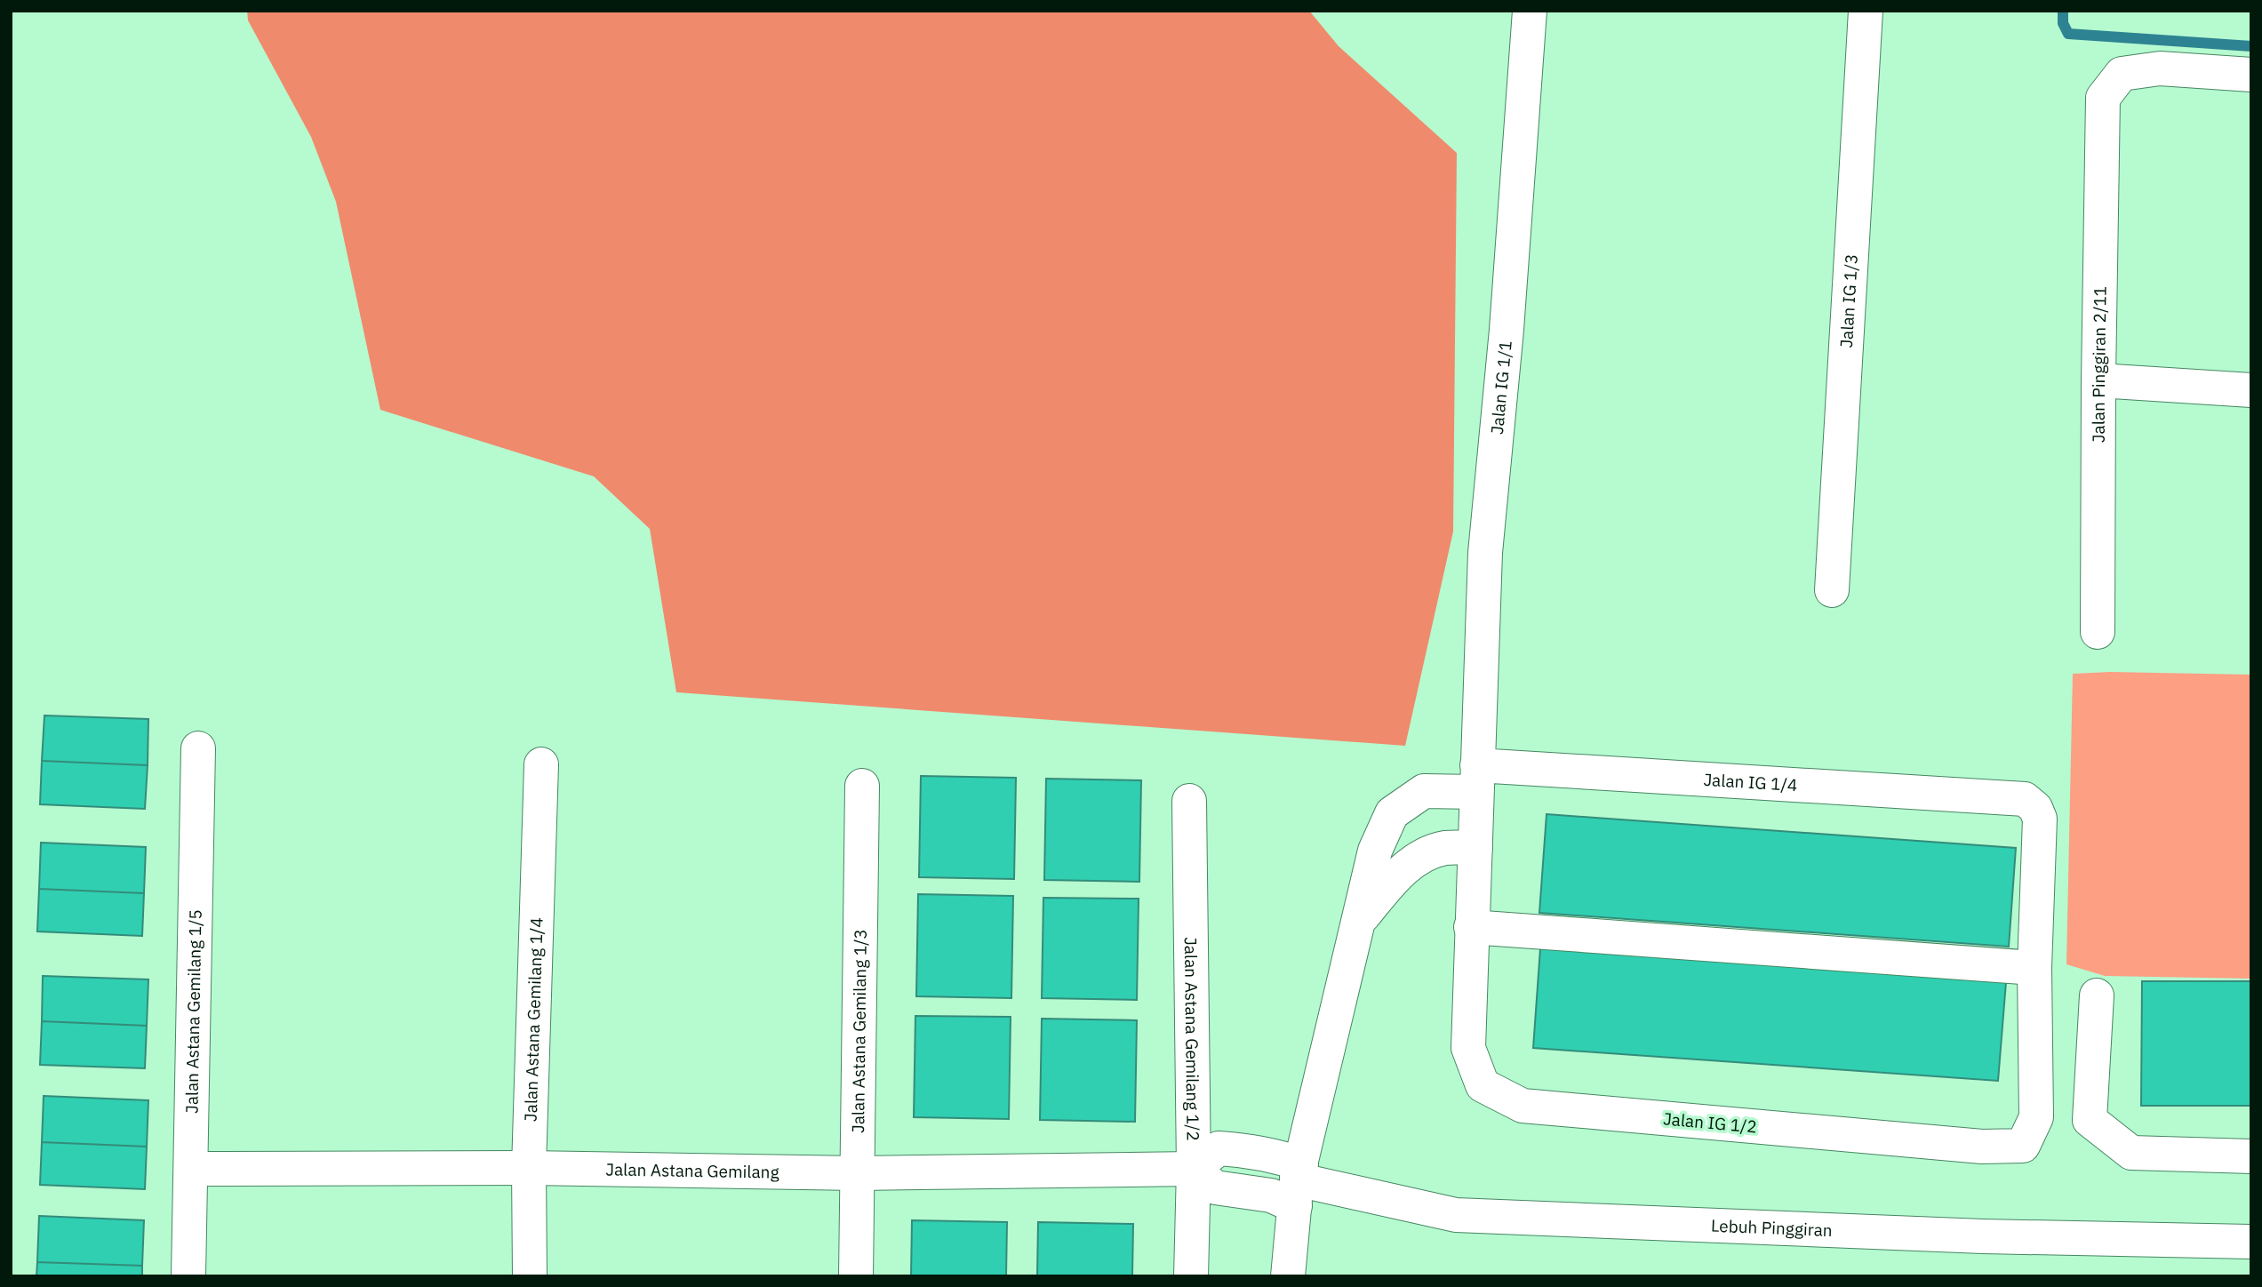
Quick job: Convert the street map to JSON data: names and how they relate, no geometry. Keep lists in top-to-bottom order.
{
  "streets": {
    "street": [
      "Jalan IG 1/3",
      "Jalan Pinggiran 2/11",
      "Jalan IG 1/1",
      "Jalan IG 1/4",
      "Jalan Astana Gemilang 1/5",
      "Jalan Astana Gemilang 1/4",
      "Jalan Astana Gemilang 1/3",
      "Jalan Astana Gemilang 1/2",
      "Jalan IG 1/2",
      "Jalan Astana Gemilang",
      "Lebuh Pinggiran"
    ]
  },
  "crossings": [
    ["Jalan IG 1/1", "Jalan IG 1/4"],
    ["Jalan IG 1/1", "Jalan IG 1/2"],
    ["Jalan IG 1/4", "Jalan IG 1/2"],
    ["Jalan IG 1/4", "Lebuh Pinggiran"],
    ["Jalan Astana Gemilang 1/5", "Jalan Astana Gemilang"],
    ["Jalan Astana Gemilang 1/4", "Jalan Astana Gemilang"],
    ["Jalan Astana Gemilang 1/3", "Jalan Astana Gemilang"],
    ["Jalan Astana Gemilang 1/2", "Jalan Astana Gemilang"]
  ]
}
